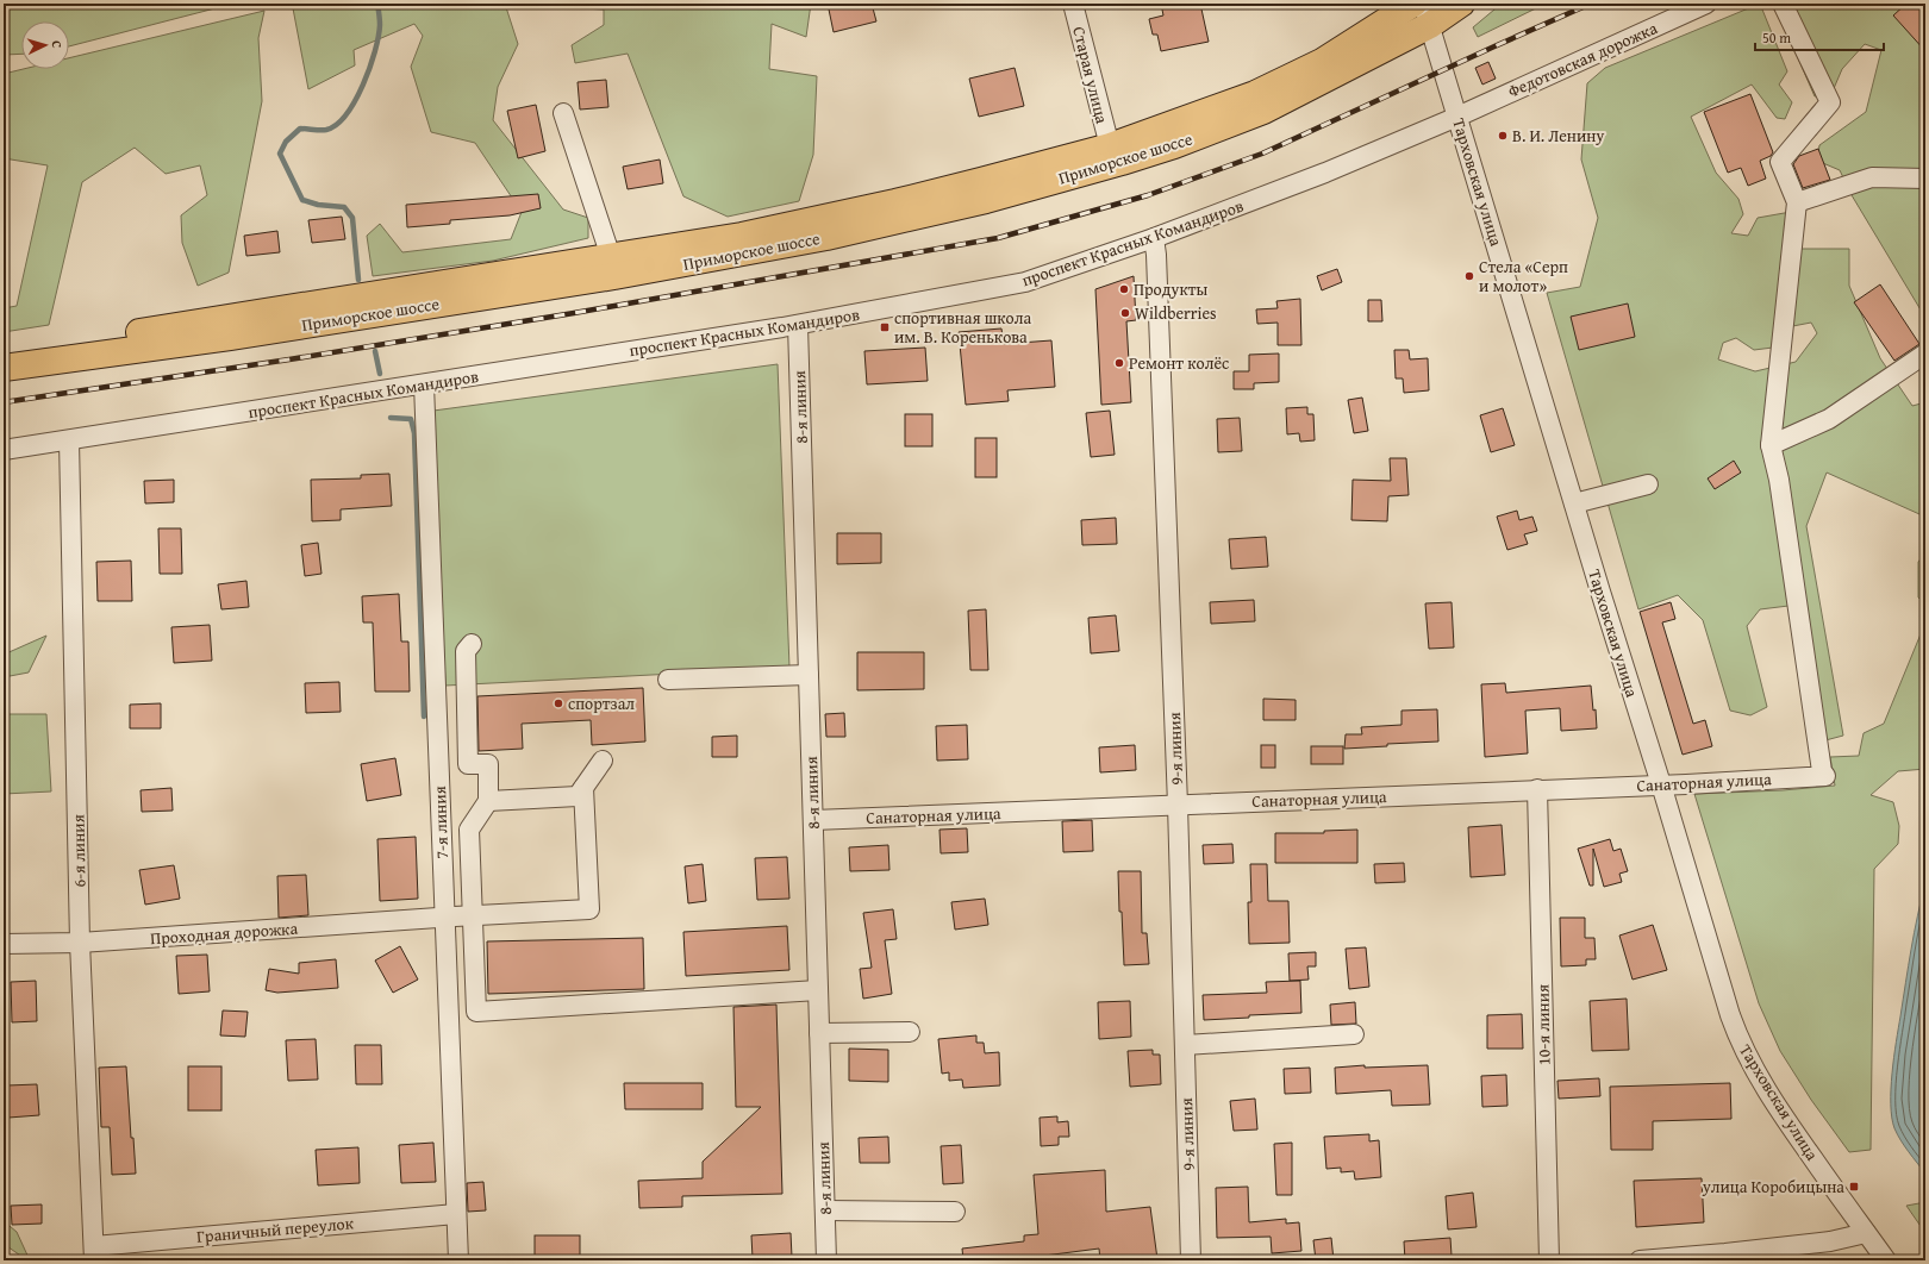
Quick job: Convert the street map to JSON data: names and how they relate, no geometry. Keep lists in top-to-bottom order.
{
  "streets": {
    "highway": ["Приморское шоссе"],
    "street": [
      "Федотовская дорожка",
      "Старая улица",
      "Тарховская улица",
      "проспект Красных Командиров",
      "8-я линия",
      "9-я линия",
      "Санаторная улица",
      "7-я линия",
      "6-я линия",
      "Проходная дорожка",
      "10-я линия",
      "Граничный переулок"
    ]
  },
  "crossings": [
    ["Федотовская дорожка", "Тарховская улица"],
    ["Федотовская дорожка", "проспект Красных Командиров"],
    ["Старая улица", "Приморское шоссе"],
    ["Приморское шоссе", "Тарховская улица"],
    ["Тарховская улица", "проспект Красных Командиров"],
    ["Тарховская улица", "Санаторная улица"],
    ["проспект Красных Командиров", "8-я линия"],
    ["проспект Красных Командиров", "9-я линия"],
    ["проспект Красных Командиров", "7-я линия"],
    ["проспект Красных Командиров", "6-я линия"],
    ["8-я линия", "Санаторная улица"],
    ["9-я линия", "Санаторная улица"],
    ["Санаторная улица", "10-я линия"],
    ["7-я линия", "Проходная дорожка"],
    ["7-я линия", "Граничный переулок"],
    ["6-я линия", "Проходная дорожка"],
    ["6-я линия", "Граничный переулок"]
  ],
  "places": {
    "other": [
      "В. И. Ленину",
      "Стела «Серп и молот»",
      "Продукты",
      "Wildberries",
      "Ремонт колёс",
      "спортзал"
    ],
    "transit": ["спортивная школа им. В. Коренькова", "улица Коробицына"]
  },
  "scale_bar": "50 m",
  "north": "right"
}
